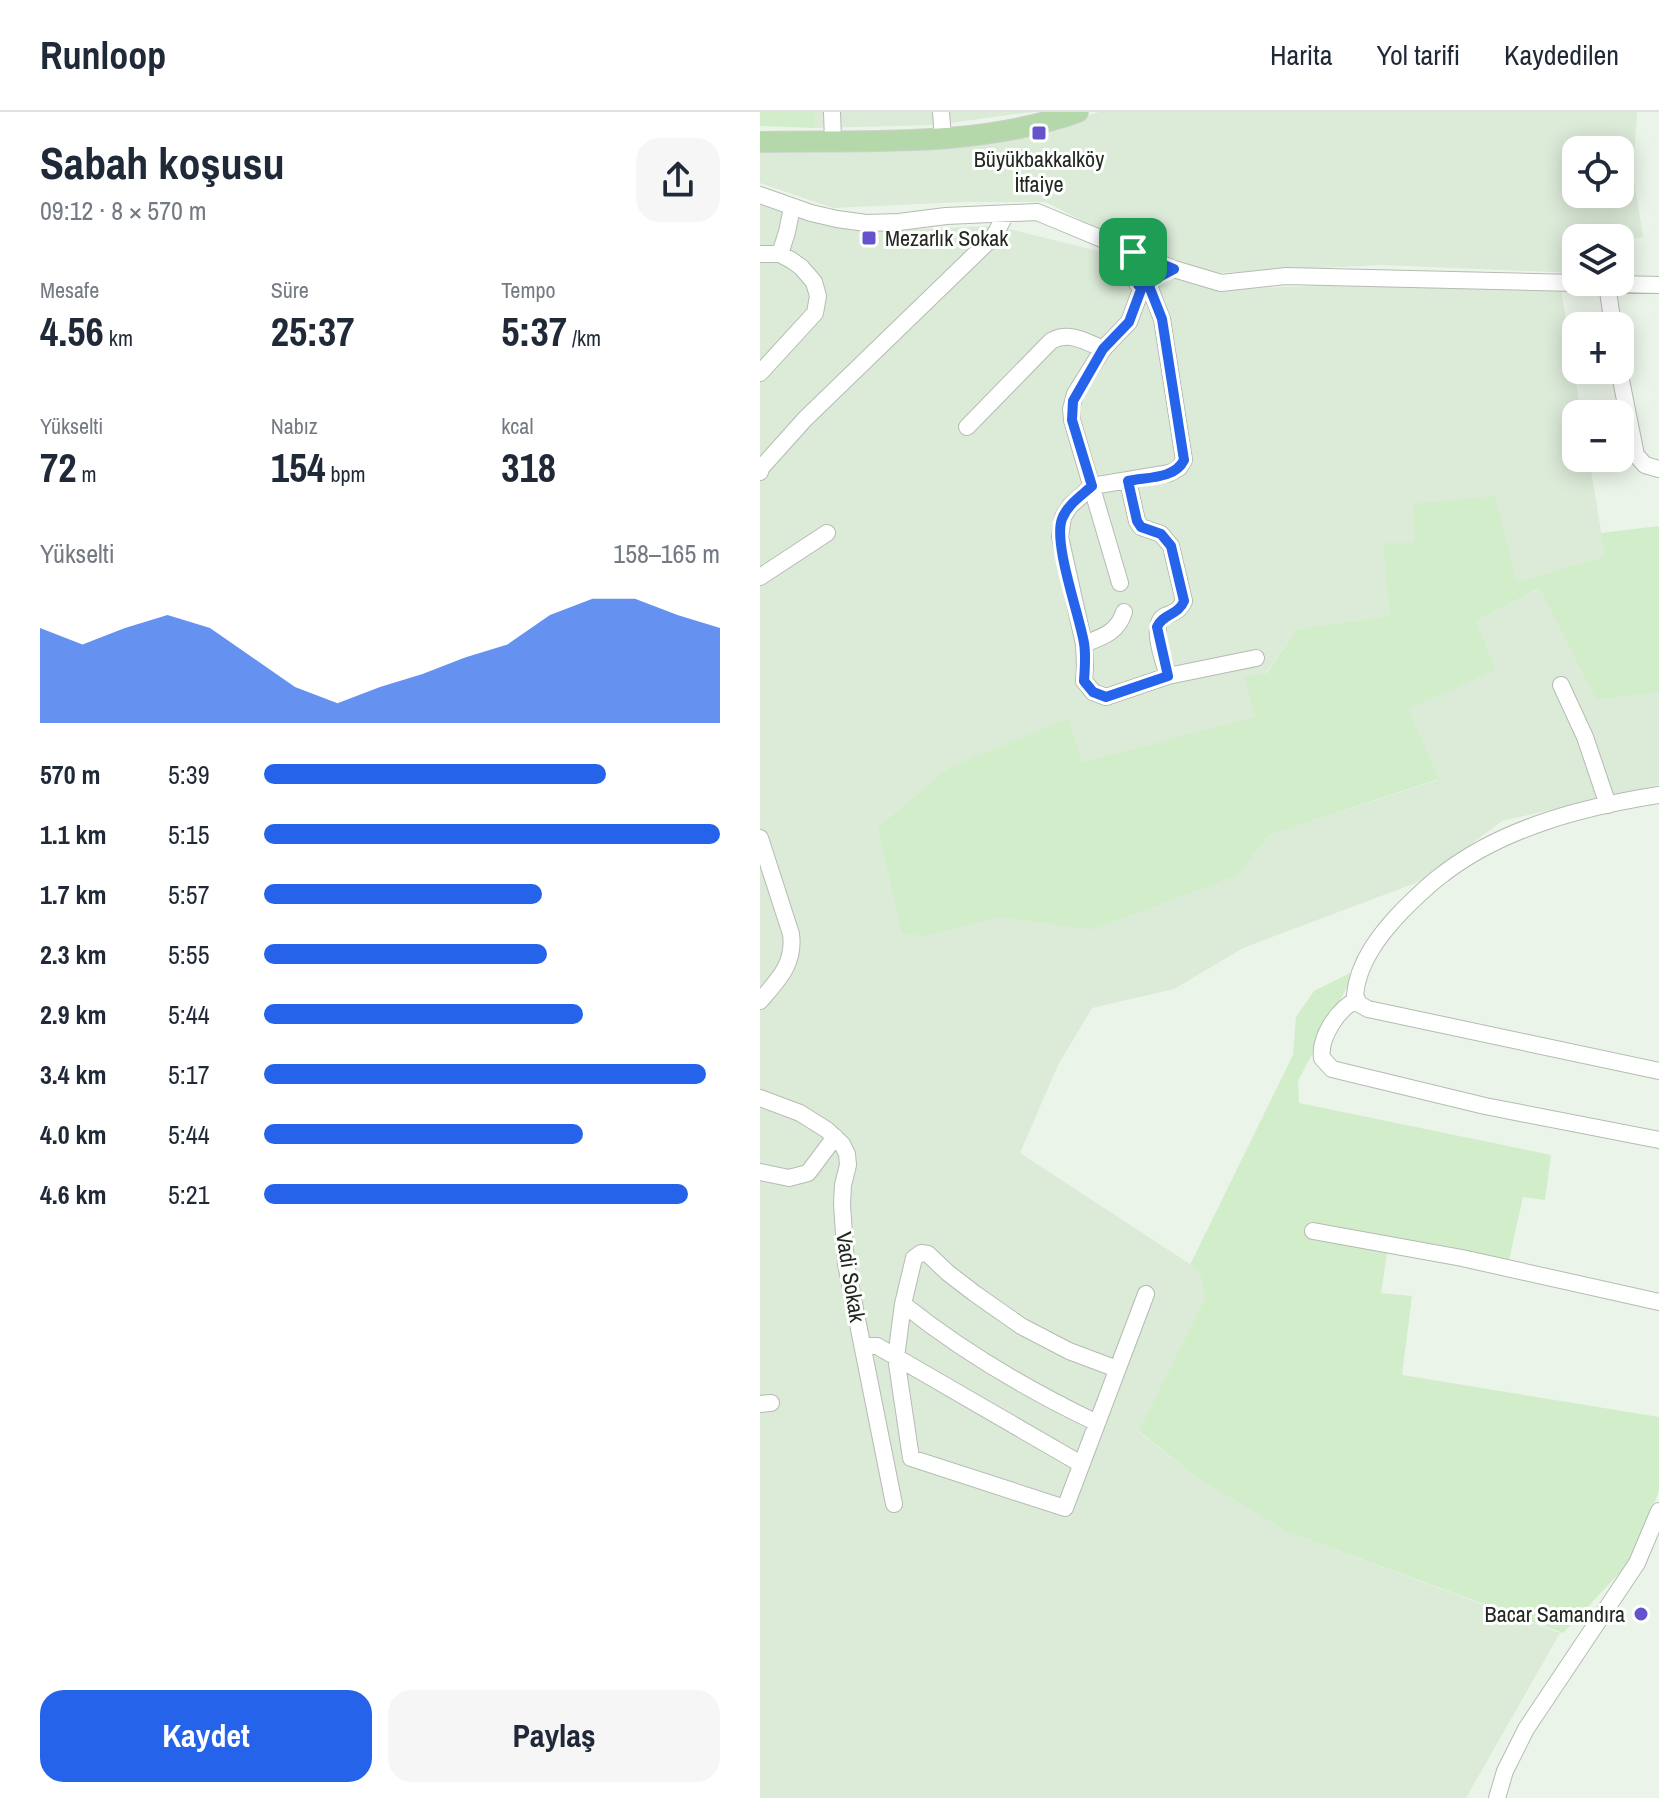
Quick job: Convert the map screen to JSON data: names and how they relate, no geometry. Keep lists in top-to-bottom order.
{
  "streets": {
    "street": ["Vadi Sokak"]
  },
  "places": {
    "transit": ["Büyükbakkalköy İtfaiye", "Mezarlık Sokak"],
    "other": ["Bacar Samandıra"]
  },
  "page": {
    "header": "Runloop",
    "nav": ["Harita", "Yol tarifi", "Kaydedilen"],
    "heading": ["Sabah koşusu", "09:12 · 8 × 570 m"],
    "map_buttons": ["+", "−"],
    "stats": [
      ["Mesafe", "4.56 km"],
      ["Süre", "25:37"],
      ["Tempo", "5:37 /km"],
      ["Yükselti", "72 m"],
      ["Nabız", "154 bpm"],
      ["kcal", "318"]
    ],
    "chart": ["Yükselti", "158–165 m"],
    "list": [
      {
        "name": "570 m",
        "note": "5:39"
      },
      {
        "name": "1.1 km",
        "note": "5:15"
      },
      {
        "name": "1.7 km",
        "note": "5:57"
      },
      {
        "name": "2.3 km",
        "note": "5:55"
      },
      {
        "name": "2.9 km",
        "note": "5:44"
      },
      {
        "name": "3.4 km",
        "note": "5:17"
      },
      {
        "name": "4.0 km",
        "note": "5:44"
      },
      {
        "name": "4.6 km",
        "note": "5:21"
      }
    ],
    "buttons": ["Kaydet", "Paylaş"]
  }
}
